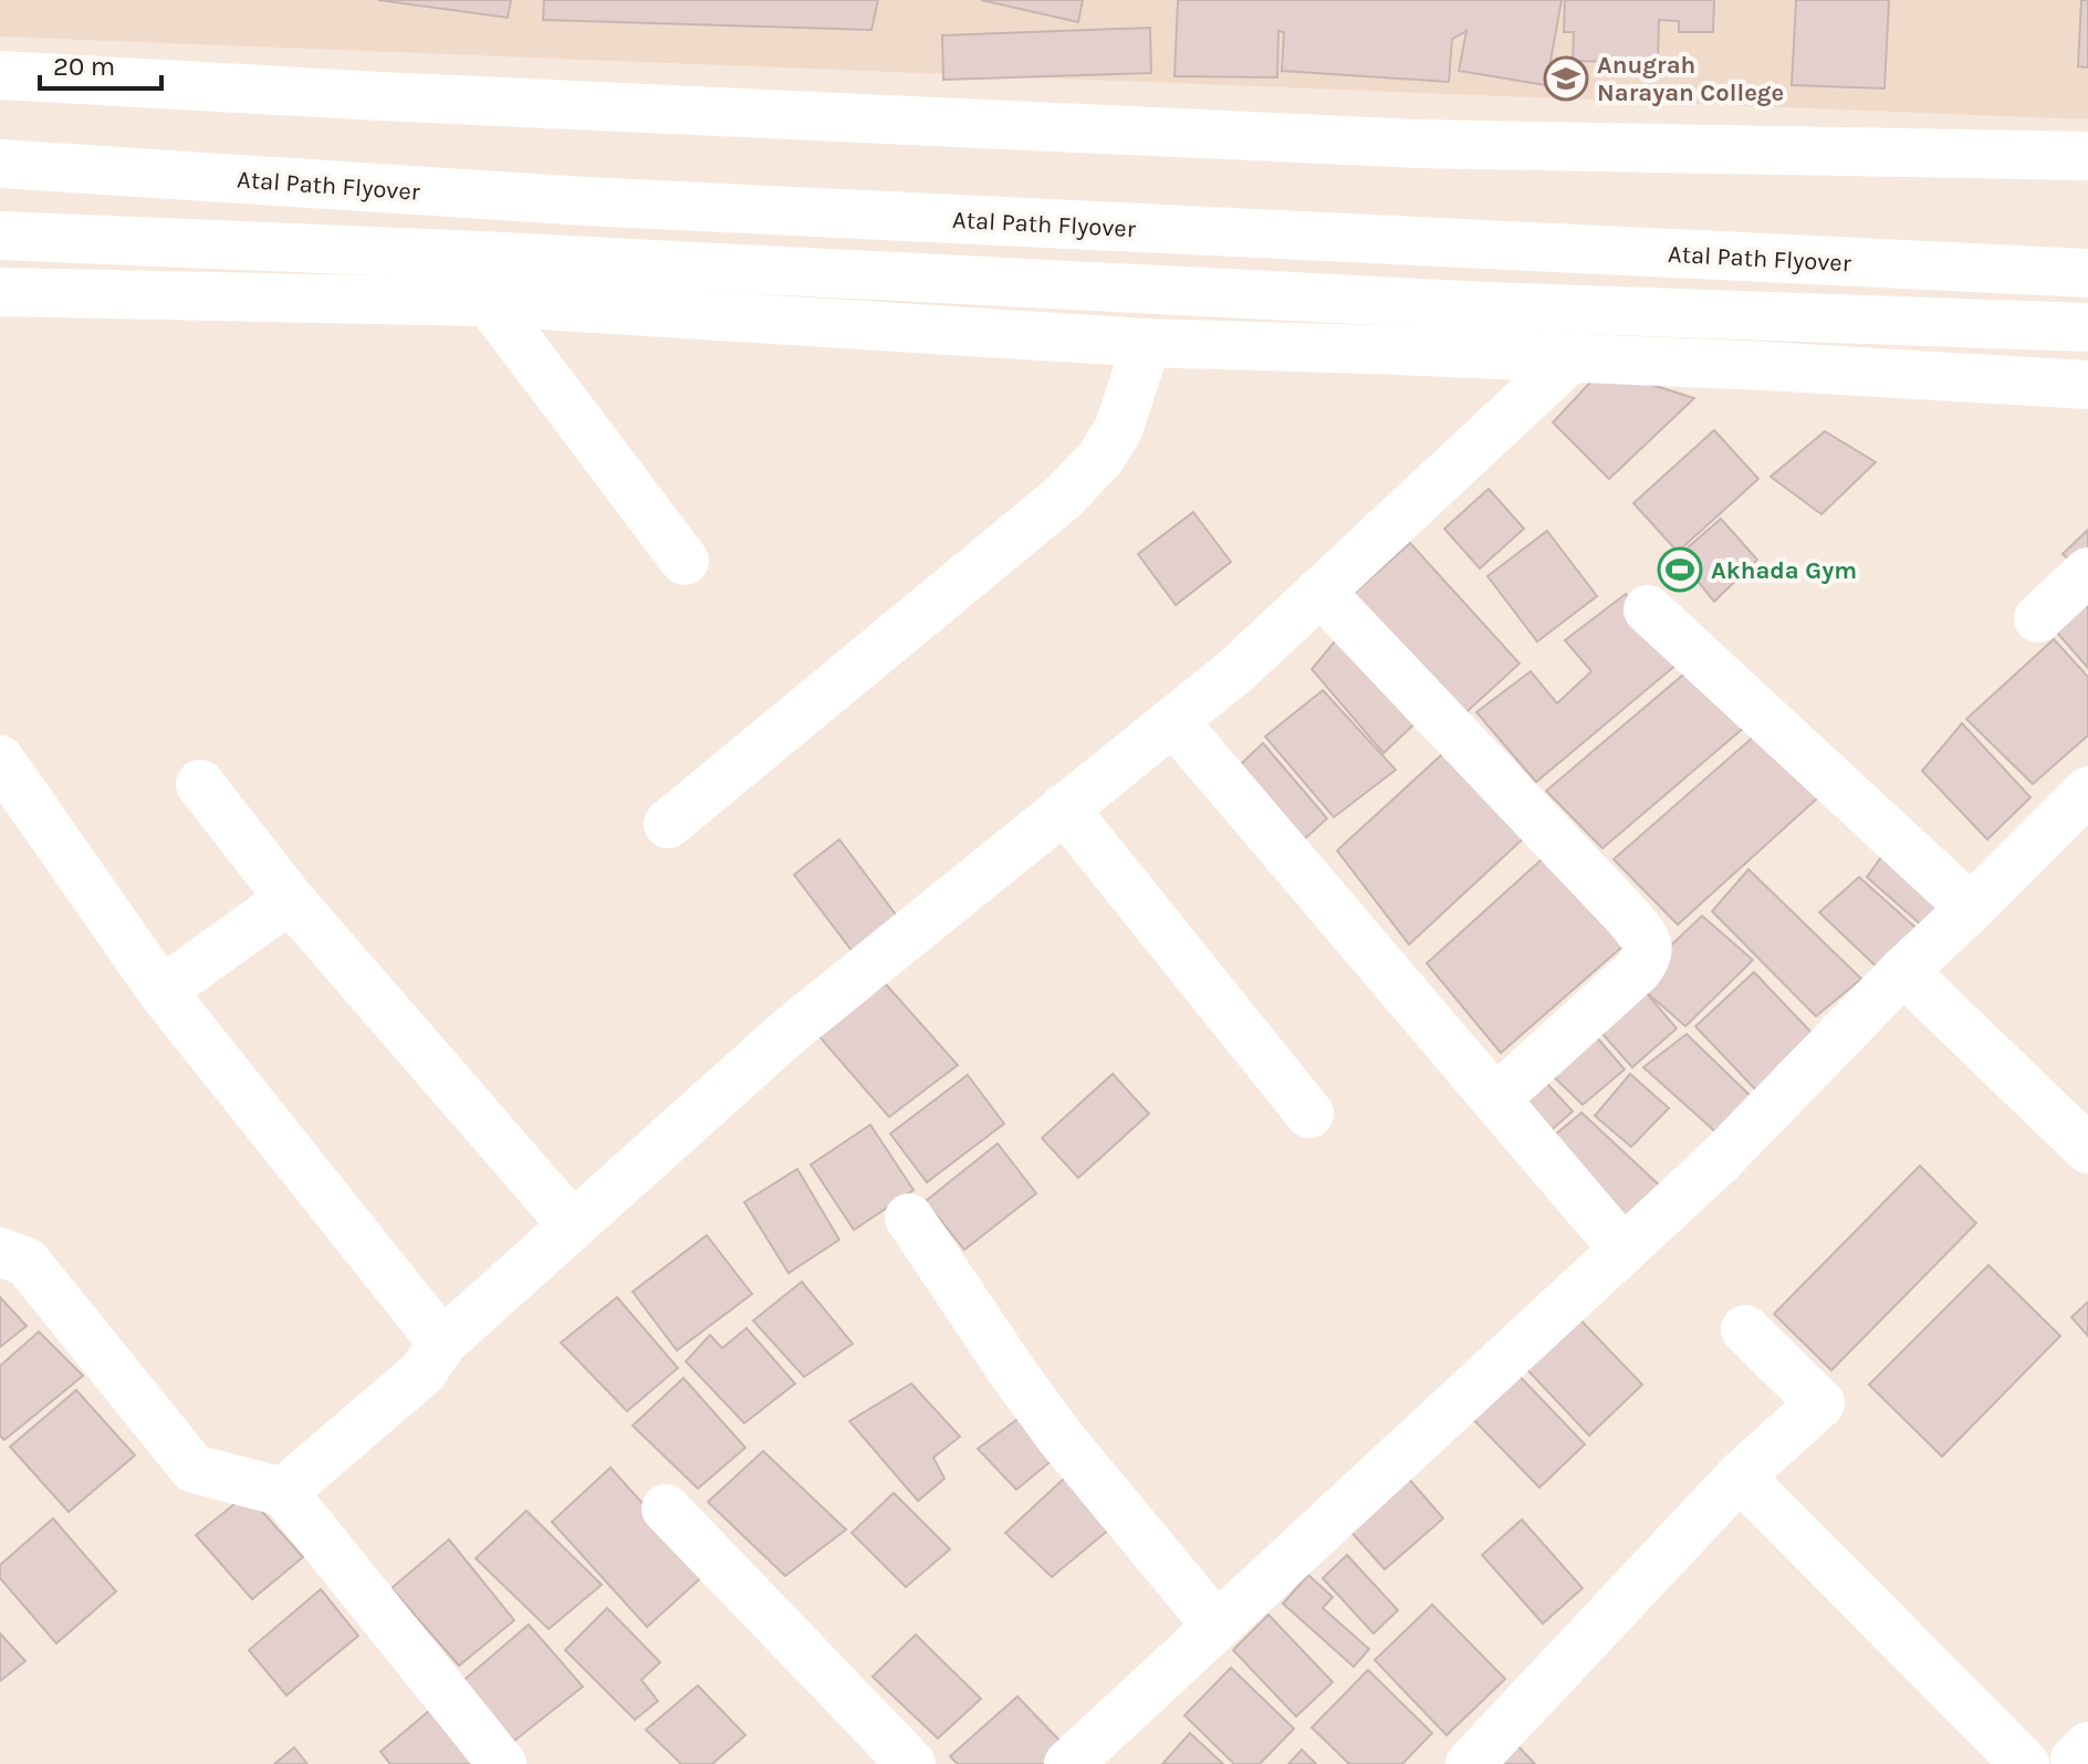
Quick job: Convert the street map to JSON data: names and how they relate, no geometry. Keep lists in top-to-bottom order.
{
  "streets": {
    "street": ["Atal Path Flyover"]
  },
  "places": {
    "school or university": ["Anugrah Narayan College"],
    "sports": ["Akhada Gym"]
  },
  "scale_bar": "20 m"
}
